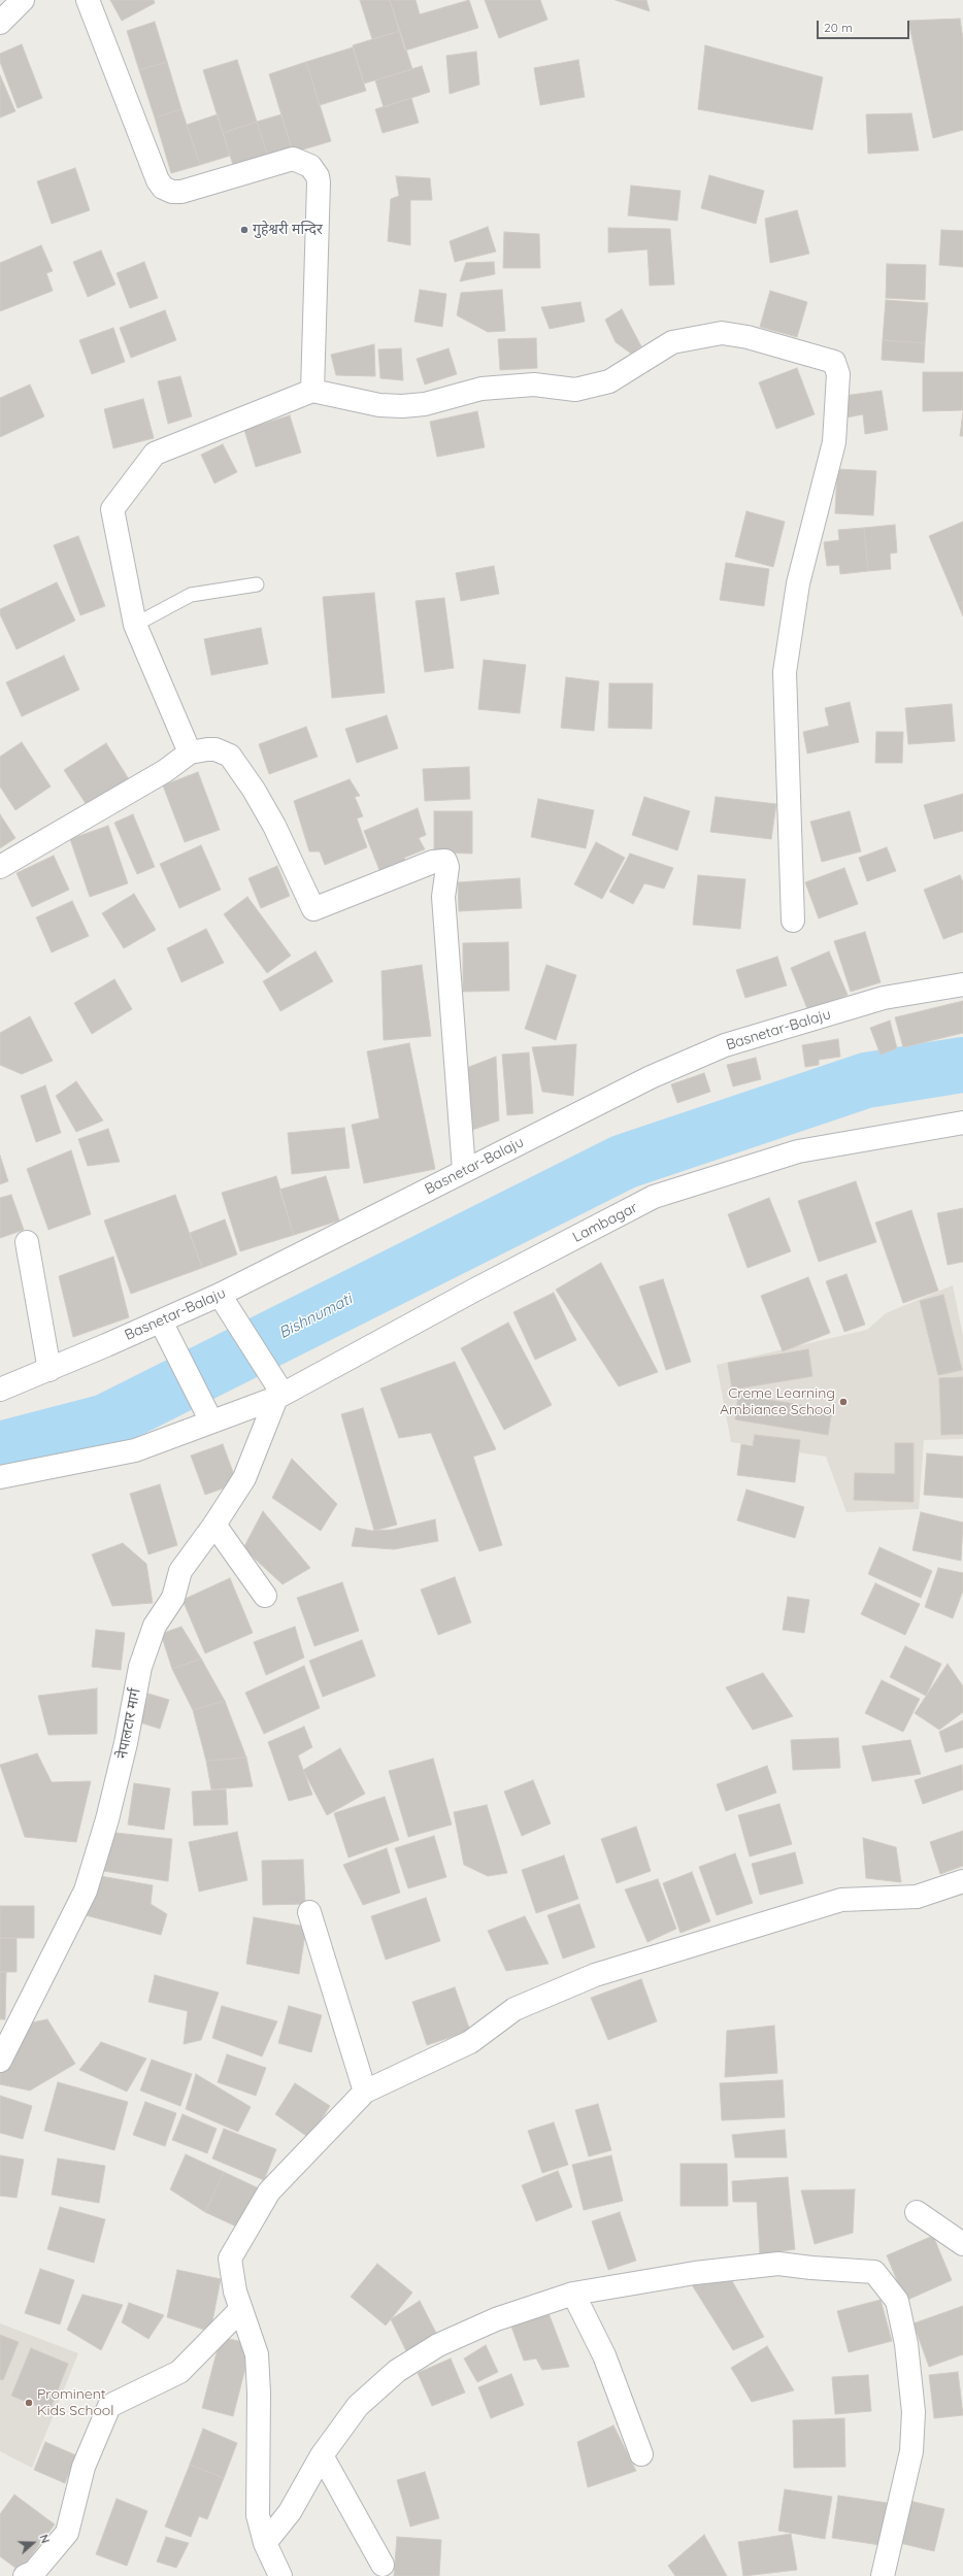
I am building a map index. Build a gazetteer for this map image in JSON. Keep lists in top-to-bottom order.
{
  "streets": {
    "street": ["Basnetar-Balaju", "Lambagar", "नेपालटार मार्ग"]
  },
  "crossings": [
    ["Lambagar", "नेपालटार मार्ग"]
  ],
  "water": ["Bishnumati"],
  "places": ["गुहेश्वरी मन्दिर", "Creme Learning Ambiance School", "Prominent Kids School"],
  "scale_bar": "20 m",
  "north": "right"
}
